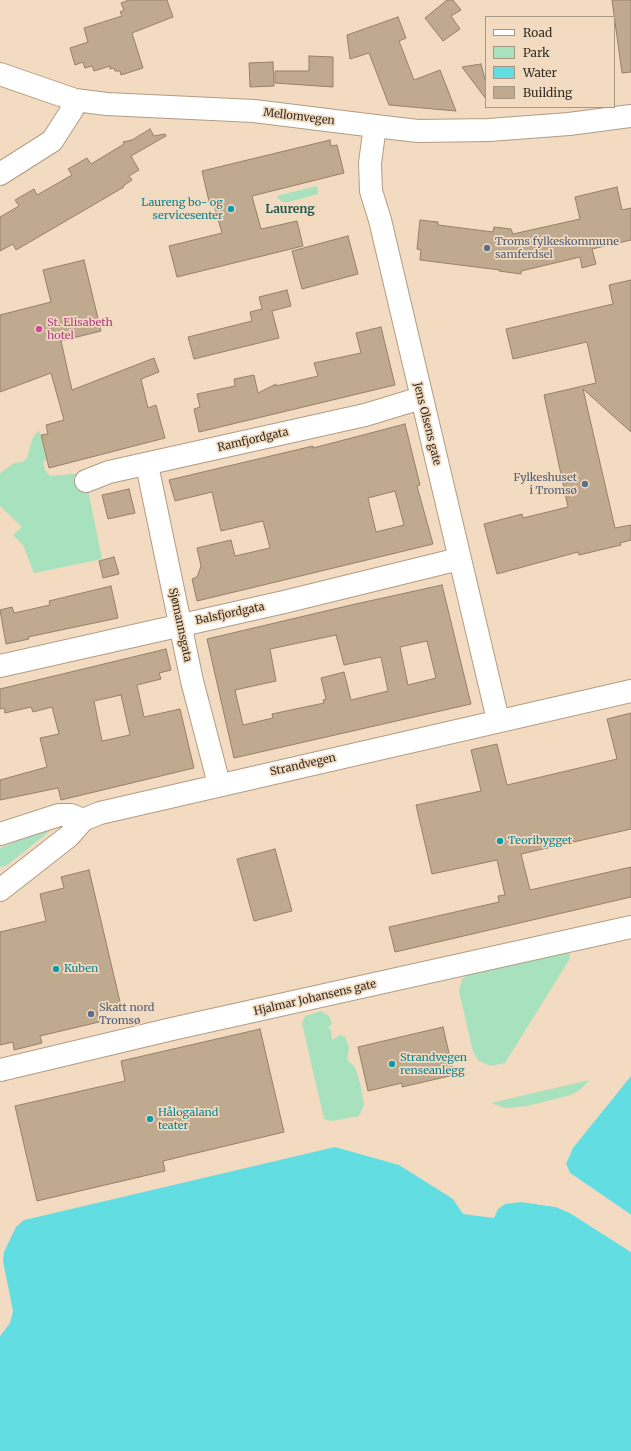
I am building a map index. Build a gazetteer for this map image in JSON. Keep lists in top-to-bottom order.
{
  "streets": {
    "street": [
      "Mellomvegen",
      "Jens Olsens gate",
      "Ramfjordgata",
      "Balsfjordgata",
      "Sjømannsgata",
      "Strandvegen",
      "Hjalmar Johansens gate"
    ]
  },
  "crossings": [
    ["Mellomvegen", "Jens Olsens gate"],
    ["Jens Olsens gate", "Ramfjordgata"],
    ["Jens Olsens gate", "Balsfjordgata"],
    ["Jens Olsens gate", "Strandvegen"],
    ["Ramfjordgata", "Sjømannsgata"],
    ["Balsfjordgata", "Sjømannsgata"],
    ["Sjømannsgata", "Strandvegen"]
  ],
  "districts": ["Laureng"],
  "places": [
    "Laureng bo- og servicesenter",
    "Troms fylkeskommune samferdsel",
    "St. Elisabeth hotel",
    "Fylkeshuset i Tromsø",
    "Teoribygget",
    "Kuben",
    "Skatt nord Tromsø",
    "Strandvegen renseanlegg",
    "Hålogaland teater"
  ],
  "legend": [
    "Road",
    "Park",
    "Water",
    "Building"
  ]
}
